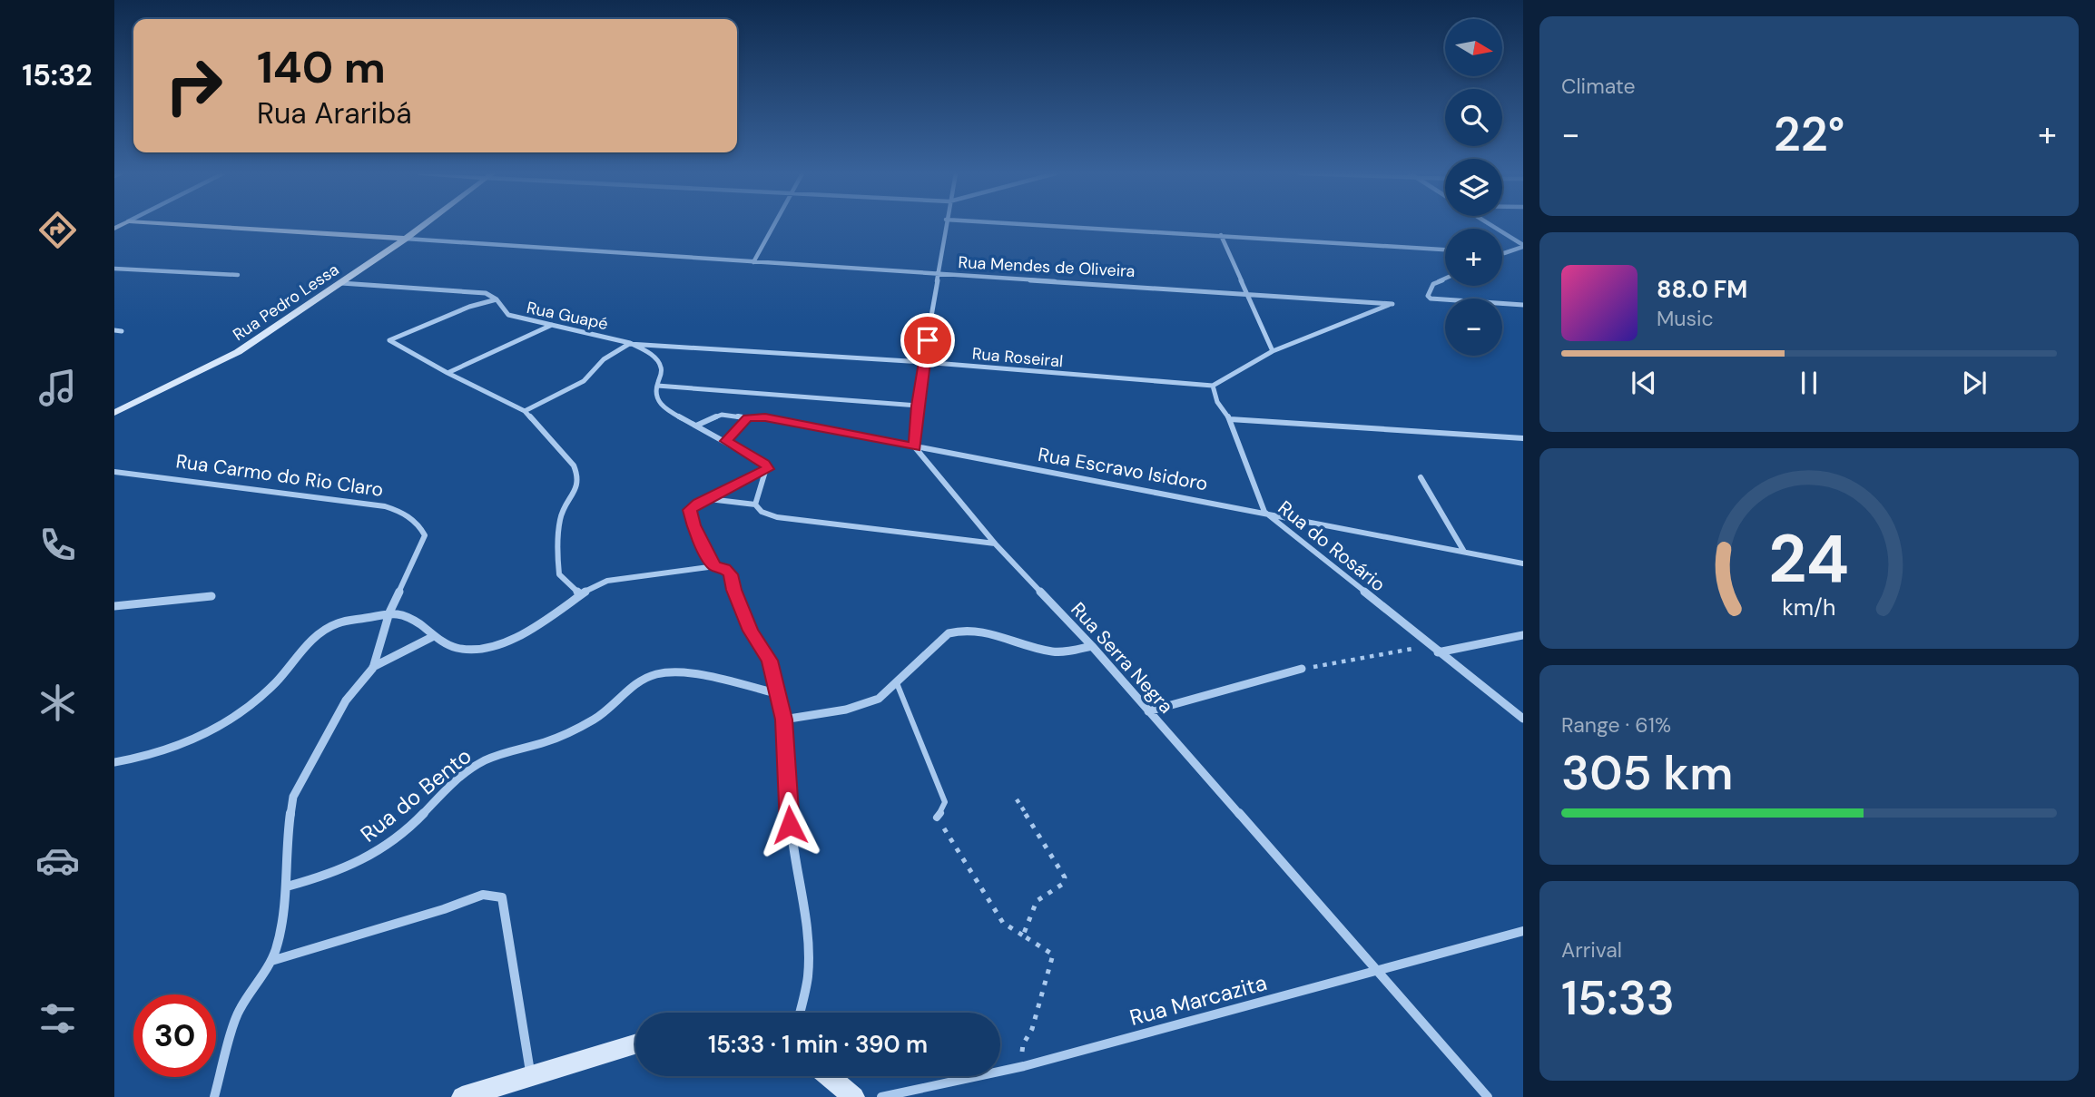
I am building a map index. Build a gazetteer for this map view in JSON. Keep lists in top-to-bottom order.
{
  "streets": {
    "street": [
      "Rua Mendes de Oliveira",
      "Rua Pedro Lessa",
      "Rua Guapé",
      "Rua Roseiral",
      "Rua Escravo Isidoro",
      "Rua Carmo do Rio Claro",
      "Rua do Rosário",
      "Rua Serra Negra",
      "Rua do Bento",
      "Rua Marcazita"
    ]
  },
  "crossings": [
    ["Rua Mendes de Oliveira", "Rua Pedro Lessa"],
    ["Rua Pedro Lessa", "Rua Guapé"],
    ["Rua Guapé", "Rua Roseiral"],
    ["Rua Guapé", "Rua Escravo Isidoro"],
    ["Rua Roseiral", "Rua do Rosário"],
    ["Rua Escravo Isidoro", "Rua do Rosário"],
    ["Rua Escravo Isidoro", "Rua Serra Negra"],
    ["Rua Carmo do Rio Claro", "Rua do Bento"],
    ["Rua Serra Negra", "Rua Marcazita"]
  ],
  "north": "right",
  "page": {
    "tabs": "15:32",
    "tile": [
      "Climate",
      ["Range · 61%", "305 km"],
      ["Arrival", "15:33"]
    ],
    "map_buttons": ["+", "−"],
    "turn": ["140 m", "Rua Araribá"],
    "heat": ["−", "22°", "+"],
    "song": ["88.0 FM", "Music"],
    "limit": "30",
    "trip": "15:33 · 1 min · 390 m",
    "gauge": ["24", "km/h"]
  }
}
